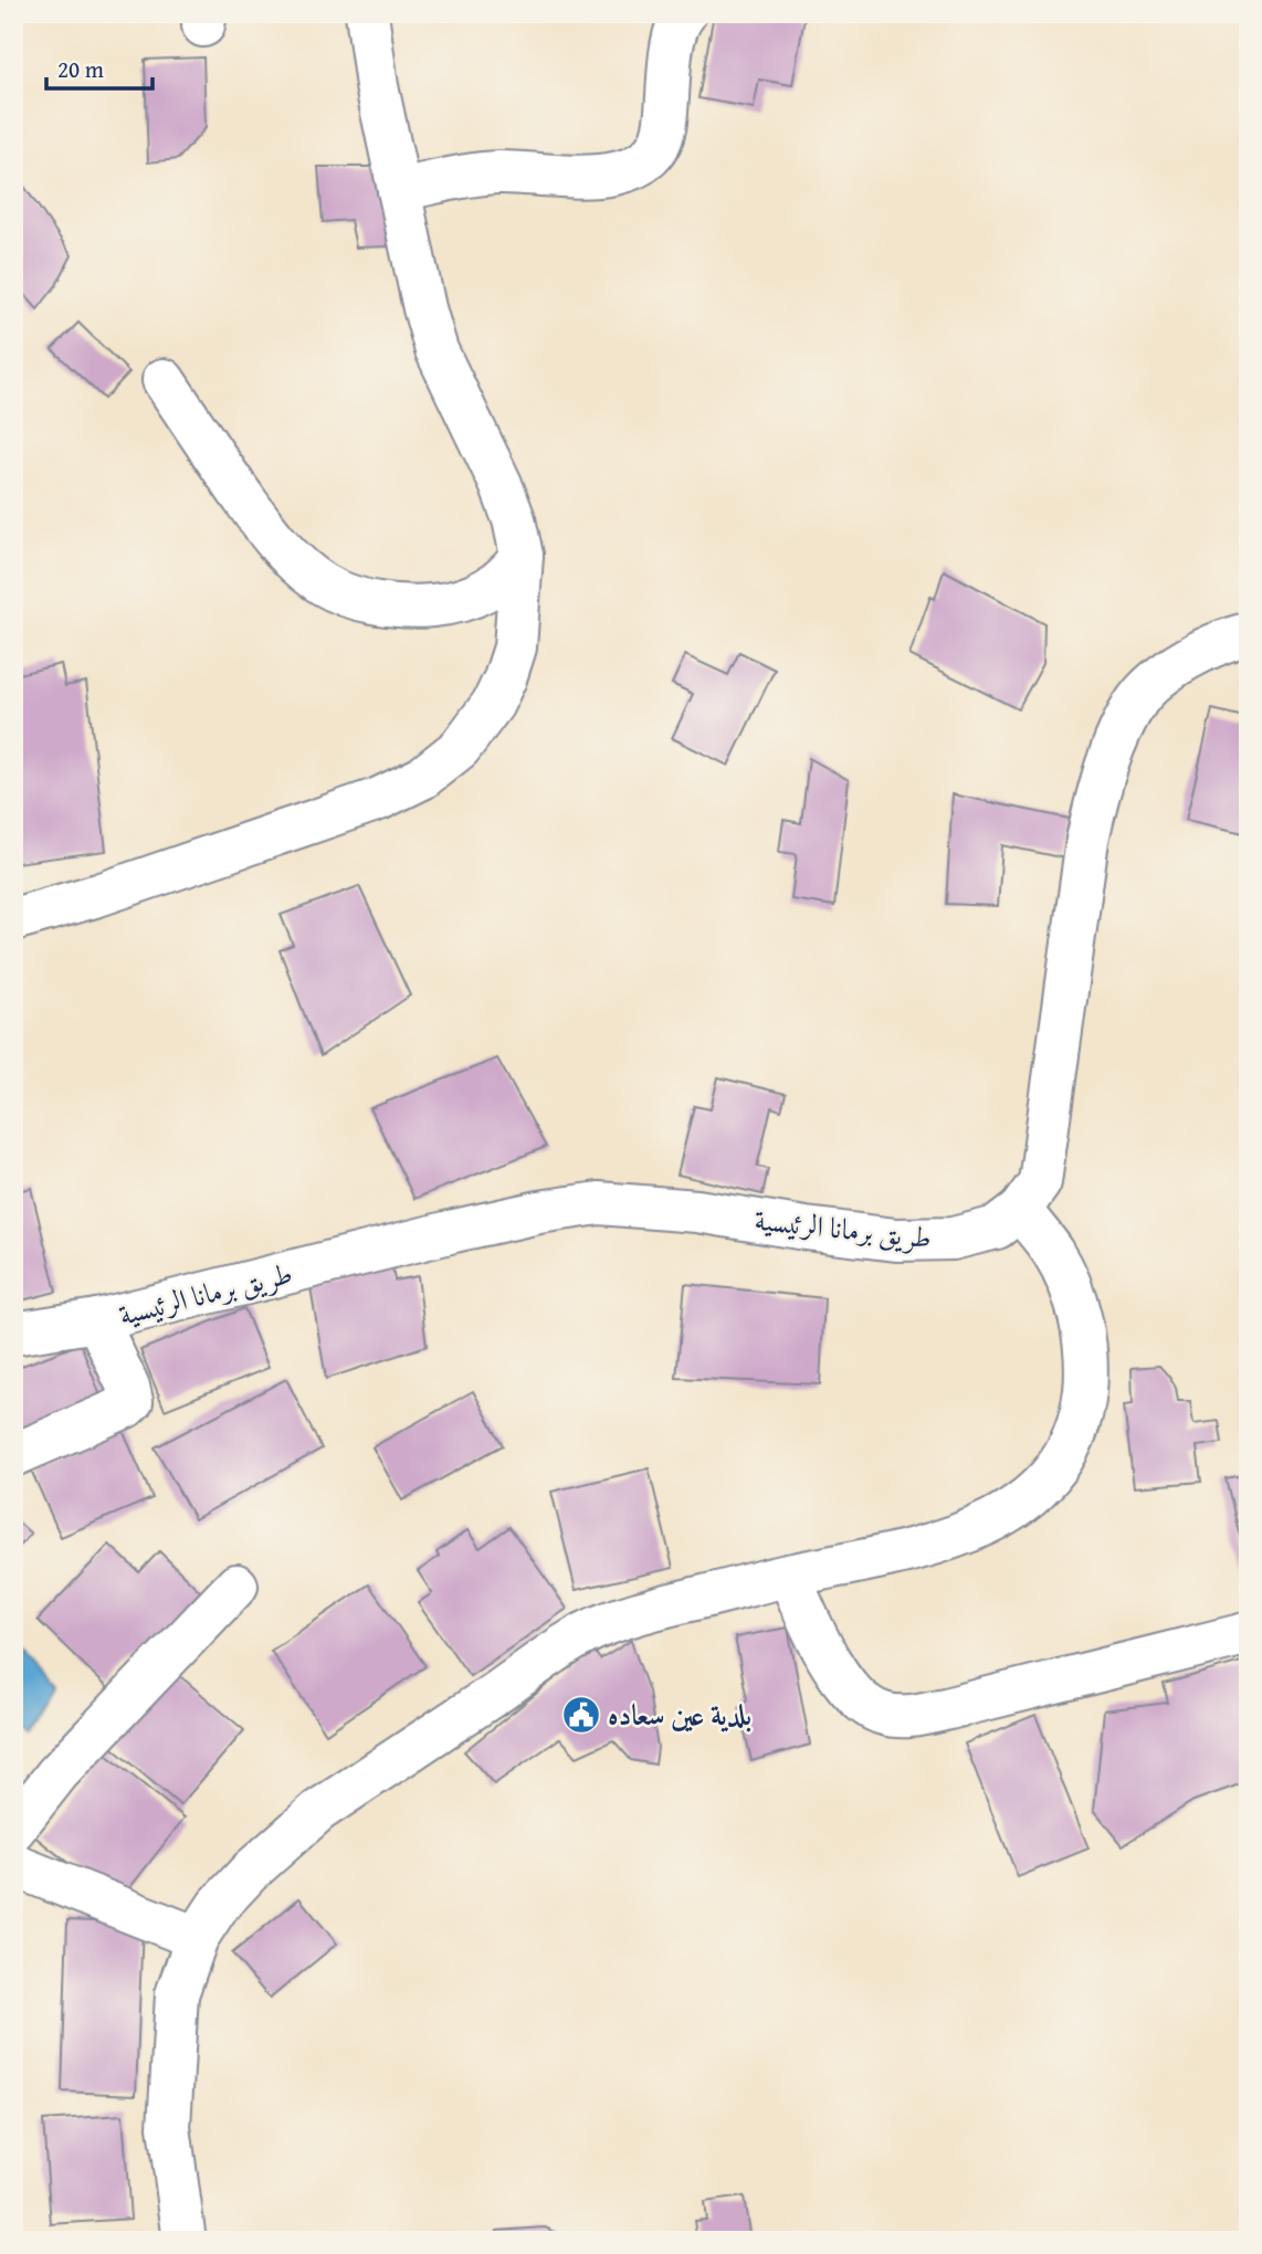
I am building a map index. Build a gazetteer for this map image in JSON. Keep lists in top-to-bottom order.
{
  "streets": {
    "street": ["طريق برمانا الرئيسية"]
  },
  "places": {
    "public building": ["بلدية عين سعاده"]
  },
  "scale_bar": "20 m"
}
